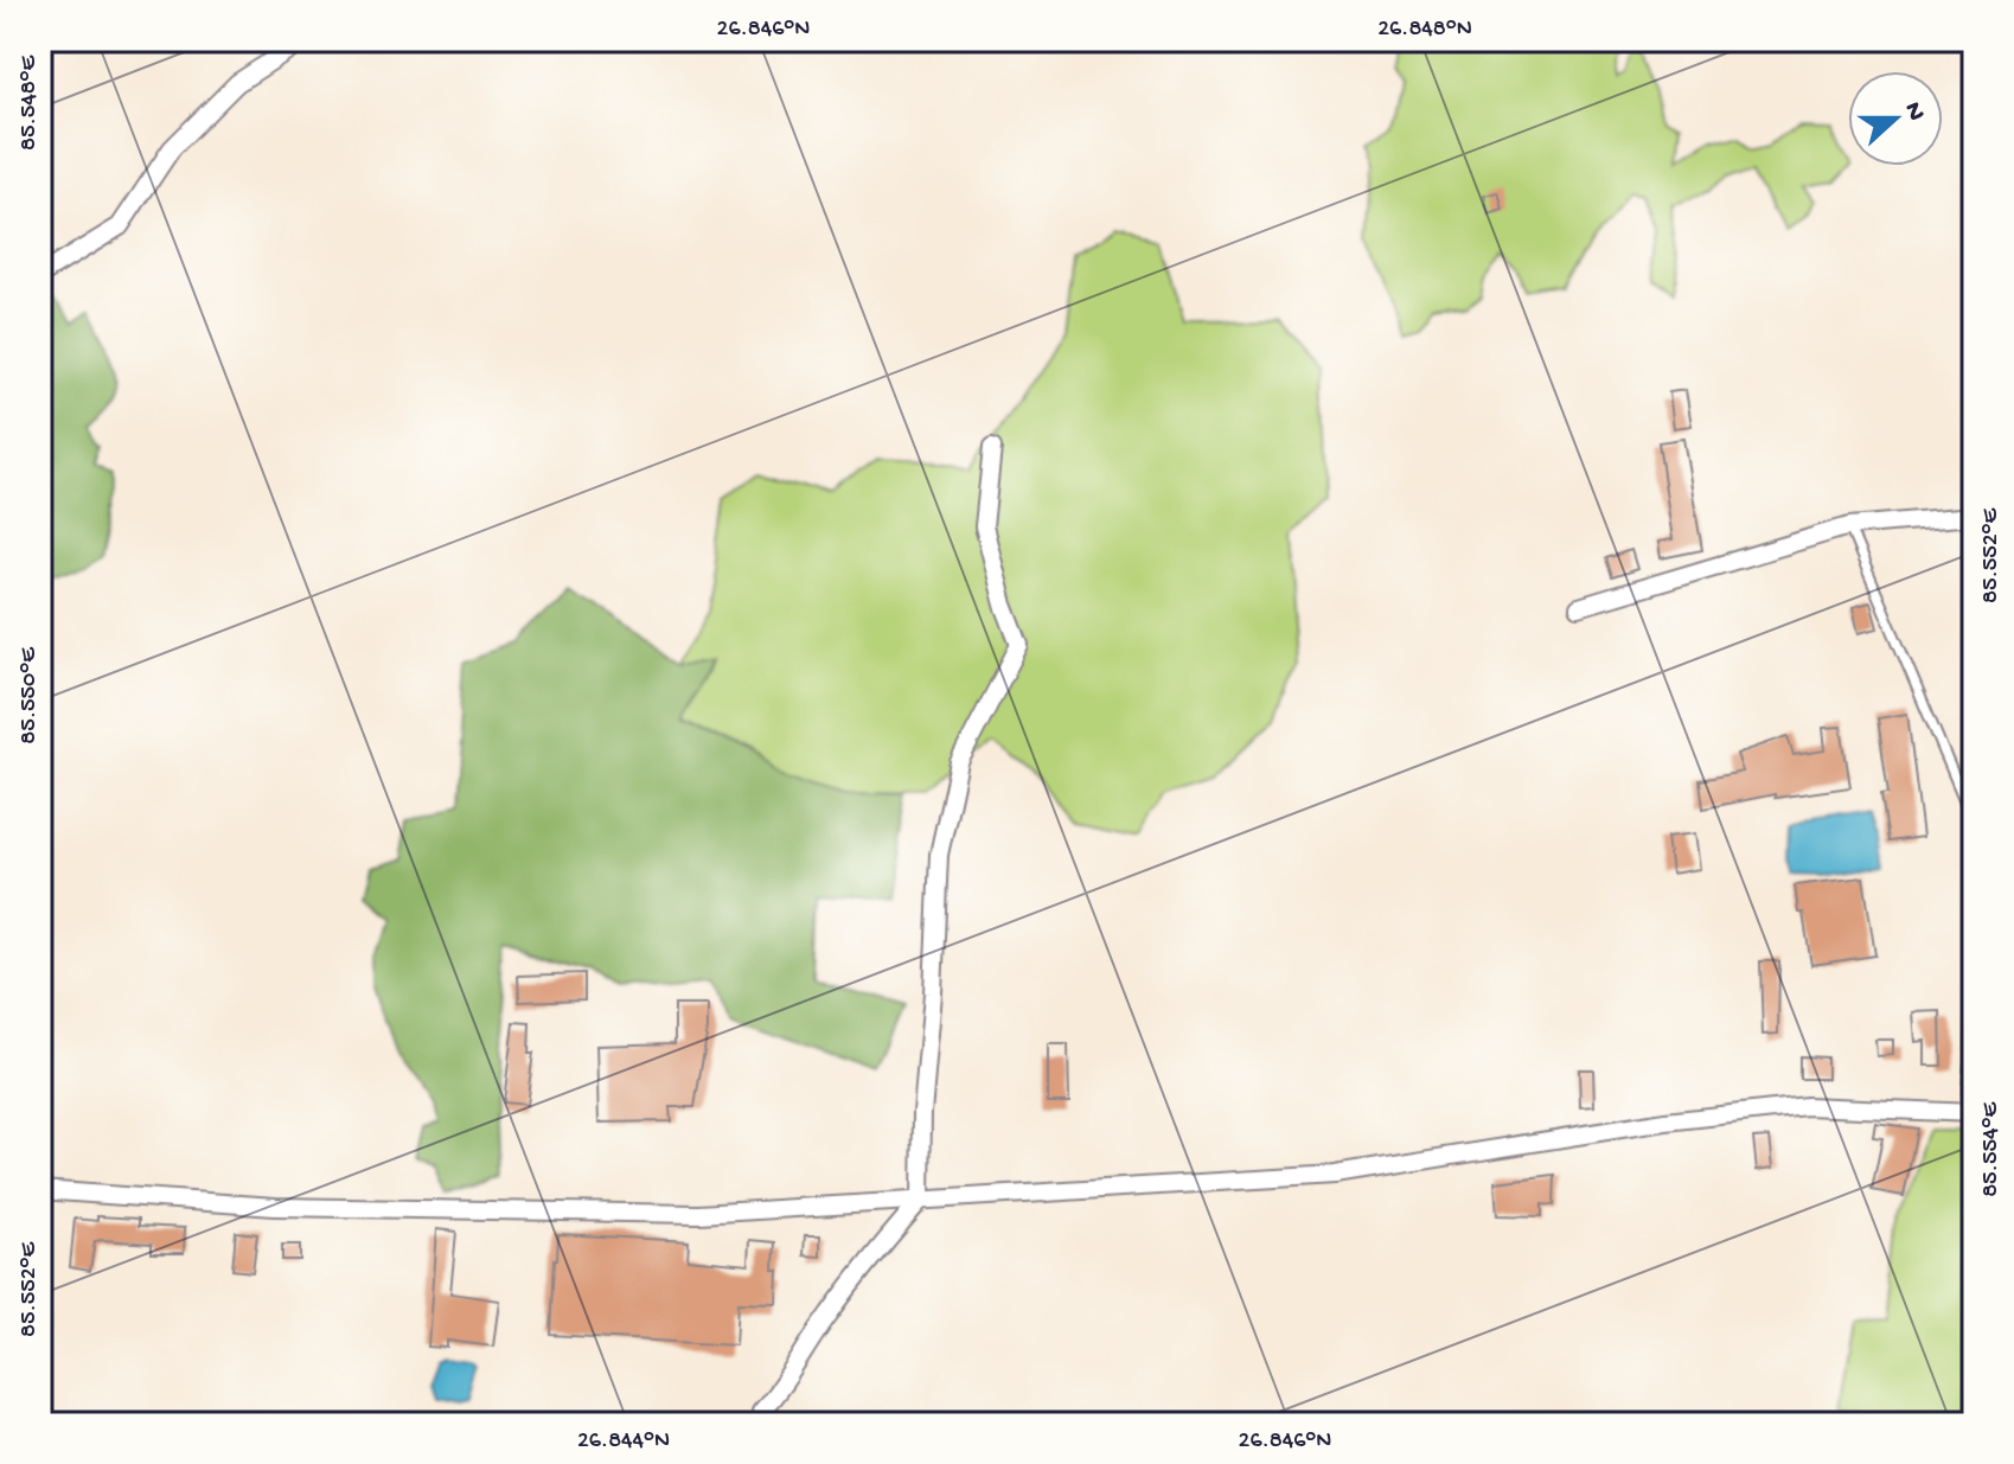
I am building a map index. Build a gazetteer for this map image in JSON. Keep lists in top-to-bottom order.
{
  "north": "right",
  "coordinates": [
    "26.846°N",
    "26.848°N",
    "85.548°E",
    "85.552°E",
    "85.550°E",
    "85.554°E",
    "26.844°N"
  ]
}
